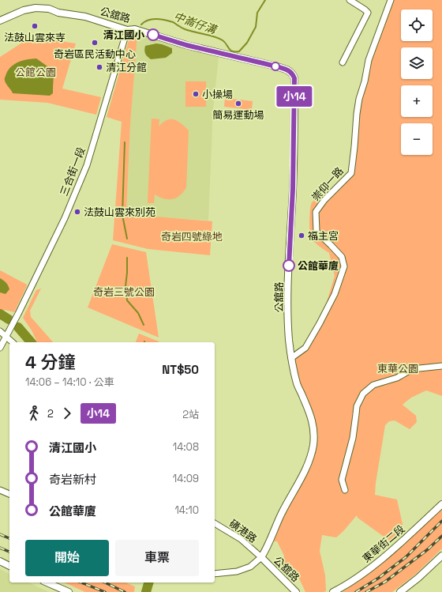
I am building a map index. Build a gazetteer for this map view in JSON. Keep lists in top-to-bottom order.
{
  "streets": {
    "street": [
      "公舘路",
      "三合街一段",
      "崇仰一路",
      "磺港路",
      "東華街二段"
    ]
  },
  "crossings": [
    ["公舘路", "三合街一段"],
    ["公舘路", "崇仰一路"],
    ["公舘路", "磺港路"]
  ],
  "water": ["中崙仔溝"],
  "parks": [
    "公館公園",
    "奇岩四號綠地",
    "奇岩三號公園",
    "東華公園"
  ],
  "places": [
    "法鼓山雲來寺",
    "清江國小",
    "奇岩區民活動中心",
    "清江分館",
    "小操場",
    "簡易運動場",
    "法鼓山雲來別苑",
    "福主宮",
    "公館華廈"
  ],
  "lines": ["bus line 小14"],
  "page": {
    "on_map": "小14",
    "map_buttons": ["+", "−"],
    "heading": ["4 分鐘", "14:06 – 14:10 · 公車", "NT$50"],
    "legs": ["2", "小14", "2站"],
    "list": [
      {
        "name": "清江國小",
        "value": "14:08"
      },
      {
        "name": "奇岩新村",
        "value": "14:09"
      },
      {
        "name": "公館華廈",
        "value": "14:10"
      }
    ],
    "buttons": ["開始", "車票"]
  }
}
